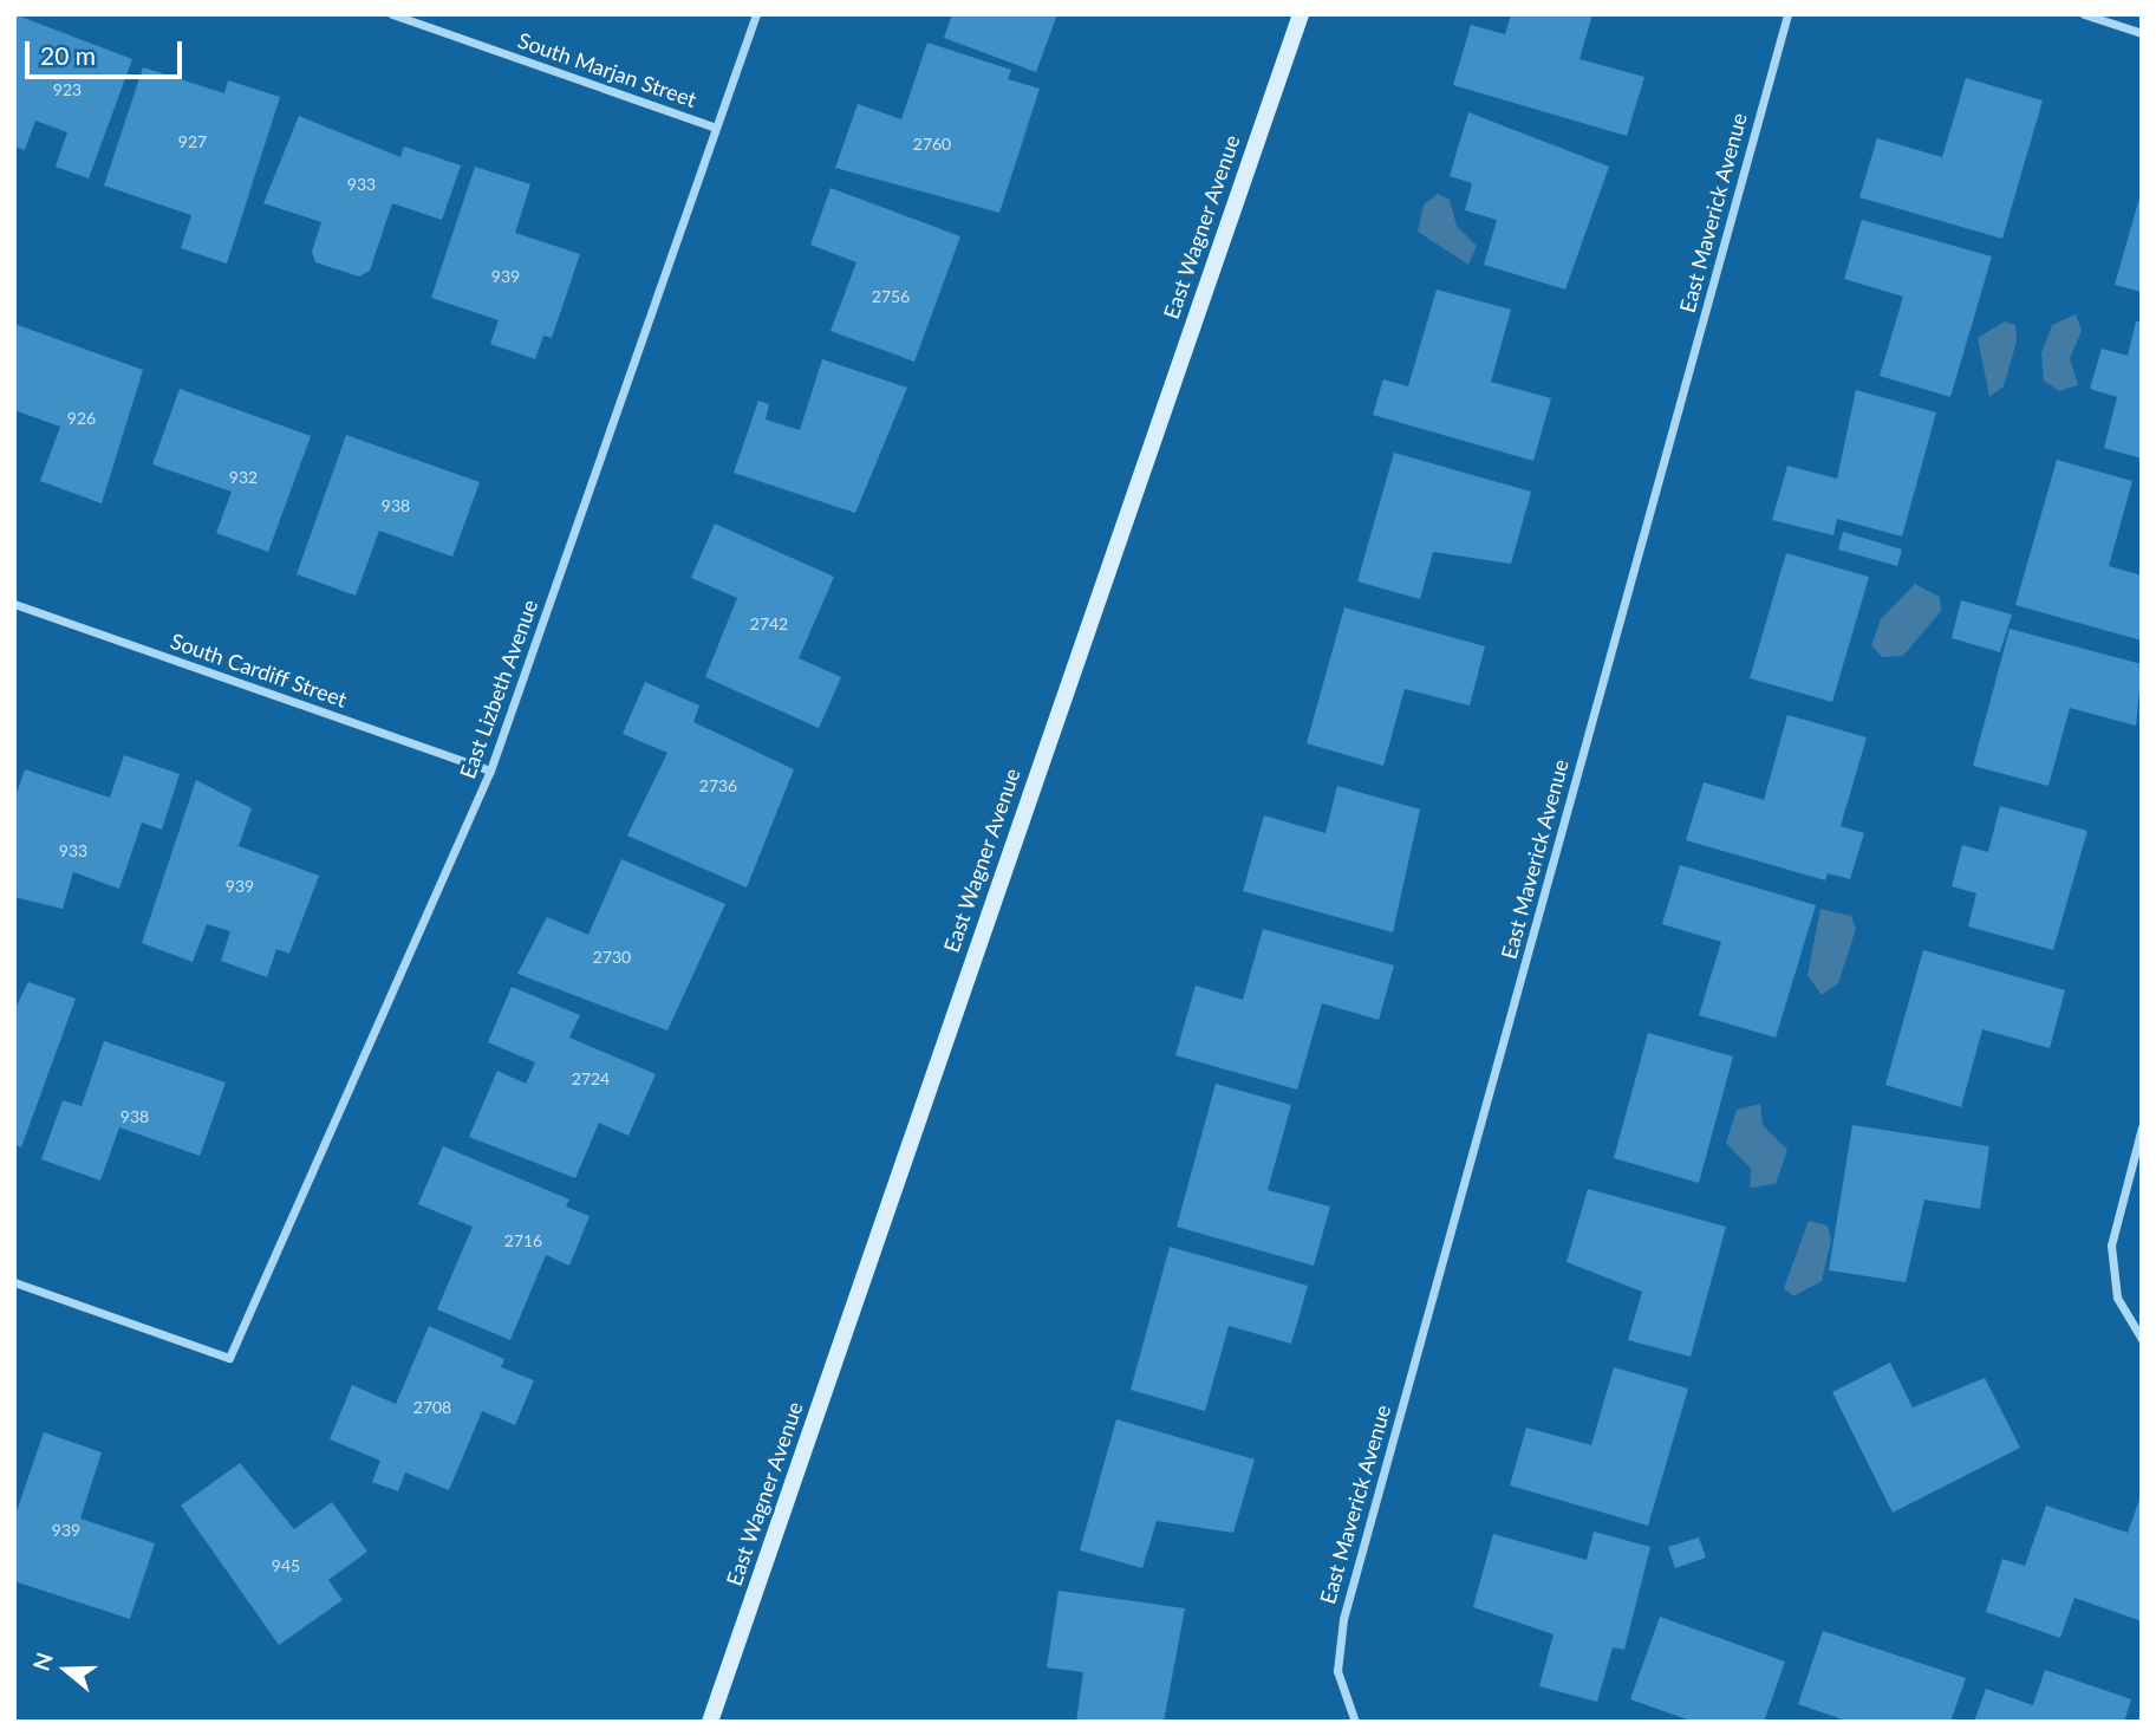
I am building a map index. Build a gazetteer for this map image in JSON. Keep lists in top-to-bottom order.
{
  "streets": {
    "street": [
      "South Marjan Street",
      "East Maverick Avenue",
      "East Wagner Avenue",
      "South Cardiff Street",
      "East Lizbeth Avenue"
    ]
  },
  "crossings": [
    ["South Marjan Street", "East Lizbeth Avenue"],
    ["South Cardiff Street", "East Lizbeth Avenue"]
  ],
  "house_numbers": [
    "923",
    "927",
    "2760",
    "933",
    "939",
    "2756",
    "926",
    "932",
    "938",
    "2742",
    "2736",
    "933",
    "939",
    "2730",
    "2724",
    "938",
    "2716",
    "2708",
    "939",
    "945"
  ],
  "scale_bar": "20 m",
  "north": "left"
}
